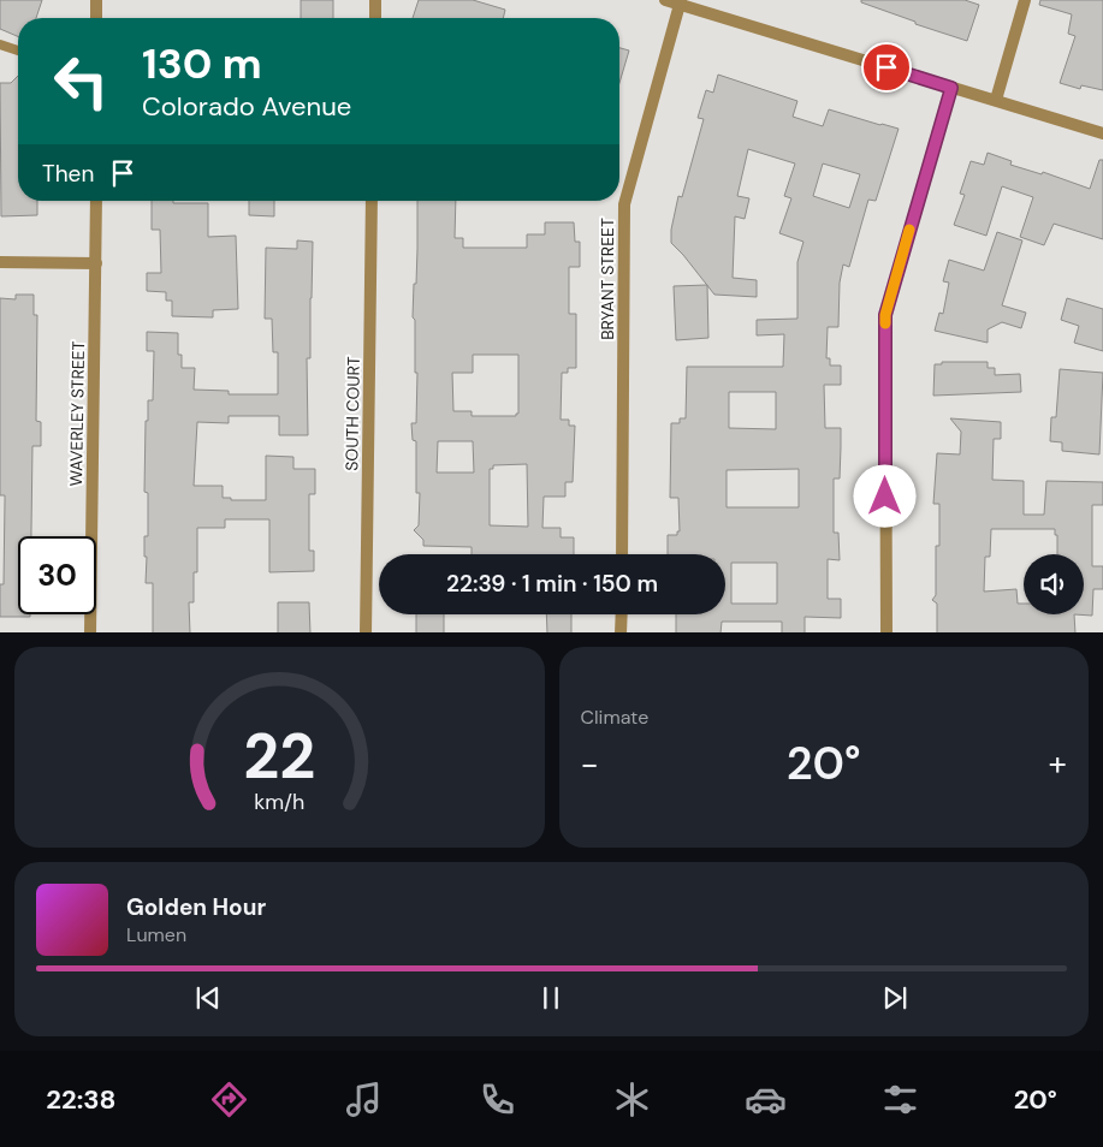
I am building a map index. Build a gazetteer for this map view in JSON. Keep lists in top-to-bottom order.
{
  "streets": {
    "street": ["BRYANT STREET", "WAVERLEY STREET", "SOUTH COURT"]
  },
  "page": {
    "turn": ["130 m", "Colorado Avenue"],
    "then": "Then",
    "limit": "30",
    "trip": "22:39 · 1 min · 150 m",
    "tile": "Climate",
    "heat": ["−", "20°", "+"],
    "song": ["Golden Hour", "Lumen"],
    "tabs": ["22:38", "20°"],
    "gauge": ["22", "km/h"]
  }
}
